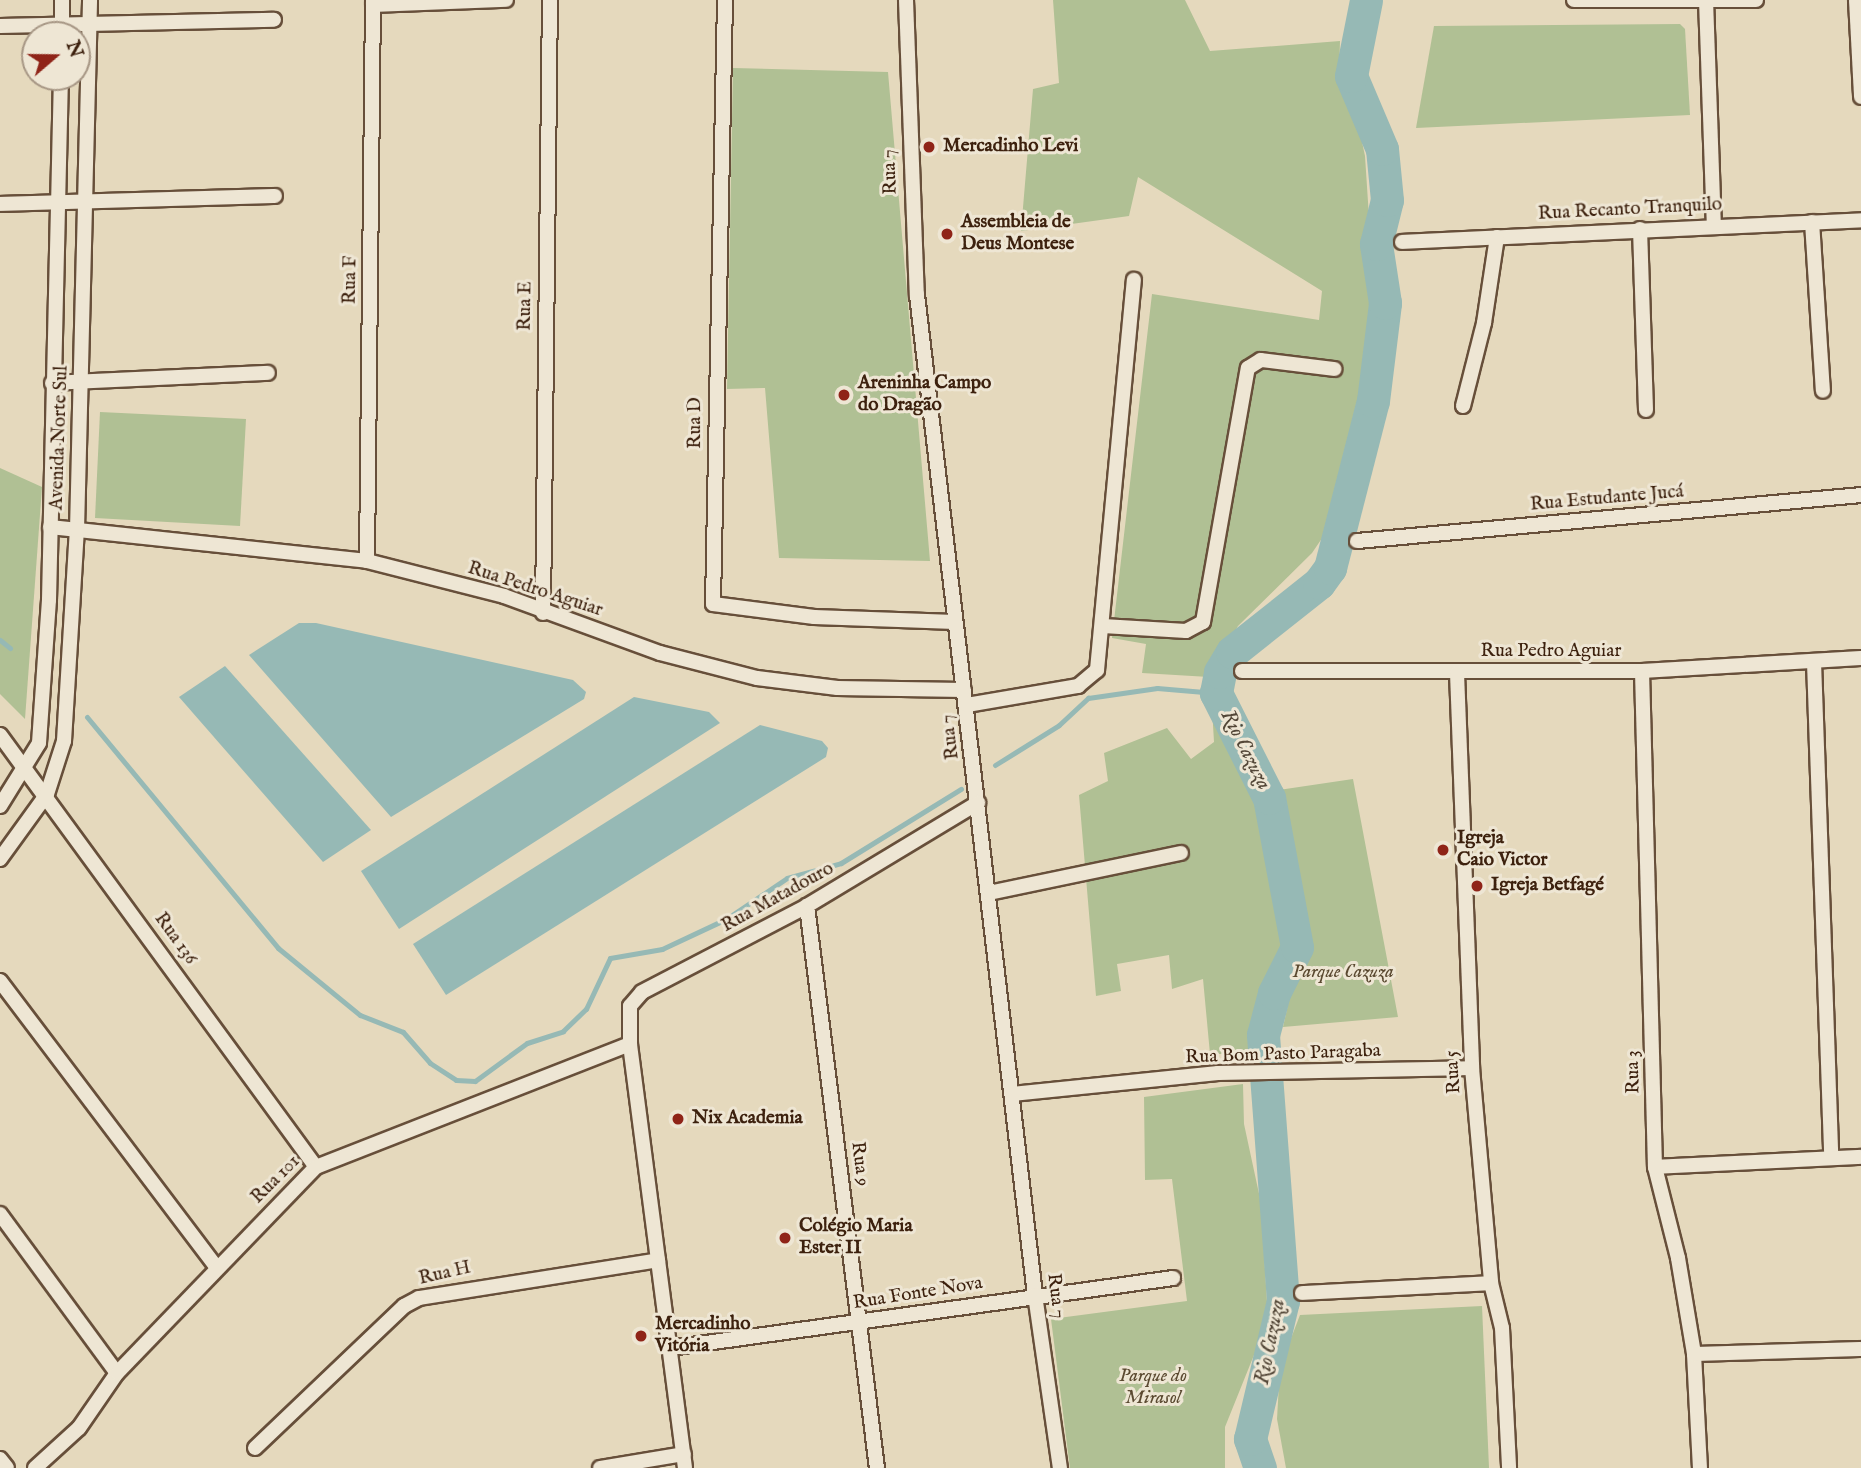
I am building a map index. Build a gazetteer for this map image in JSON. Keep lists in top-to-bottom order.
{
  "streets": {
    "street": [
      "Rua 7",
      "Rua Recanto Tranquilo",
      "Rua F",
      "Rua E",
      "Rua D",
      "Avenida Norte Sul",
      "Rua Estudante Jucá",
      "Rua Pedro Aguiar",
      "Rua Matadouro",
      "Rua 136",
      "Rua Bom Pasto Paragaba",
      "Rua 5",
      "Rua 3",
      "Rua 9",
      "Rua 101",
      "Rua H",
      "Rua Fonte Nova"
    ]
  },
  "crossings": [
    ["Rua 7", "Rua D"],
    ["Rua 7", "Rua Pedro Aguiar"],
    ["Rua 7", "Rua Matadouro"],
    ["Rua 7", "Rua Bom Pasto Paragaba"],
    ["Rua 7", "Rua Fonte Nova"],
    ["Rua F", "Rua Pedro Aguiar"],
    ["Rua E", "Rua Pedro Aguiar"],
    ["Avenida Norte Sul", "Rua Pedro Aguiar"],
    ["Avenida Norte Sul", "Rua 136"],
    ["Rua Pedro Aguiar", "Rua 5"],
    ["Rua Pedro Aguiar", "Rua 3"],
    ["Rua Matadouro", "Rua 9"],
    ["Rua Matadouro", "Rua 101"],
    ["Rua Matadouro", "Rua H"],
    ["Rua Matadouro", "Rua Fonte Nova"],
    ["Rua 136", "Rua 101"],
    ["Rua Bom Pasto Paragaba", "Rua 5"],
    ["Rua 9", "Rua Fonte Nova"]
  ],
  "water": ["Rio Cazuza"],
  "parks": ["Parque Cazuza", "Parque do Mirasol"],
  "places": [
    "Mercadinho Levi",
    "Assembleia de Deus Montese",
    "Areninha Campo do Dragão",
    "Igreja Caio Victor",
    "Igreja Betfagé",
    "Nix Academia",
    "Colégio Maria Ester II",
    "Mercadinho Vitória"
  ],
  "north": "right"
}
